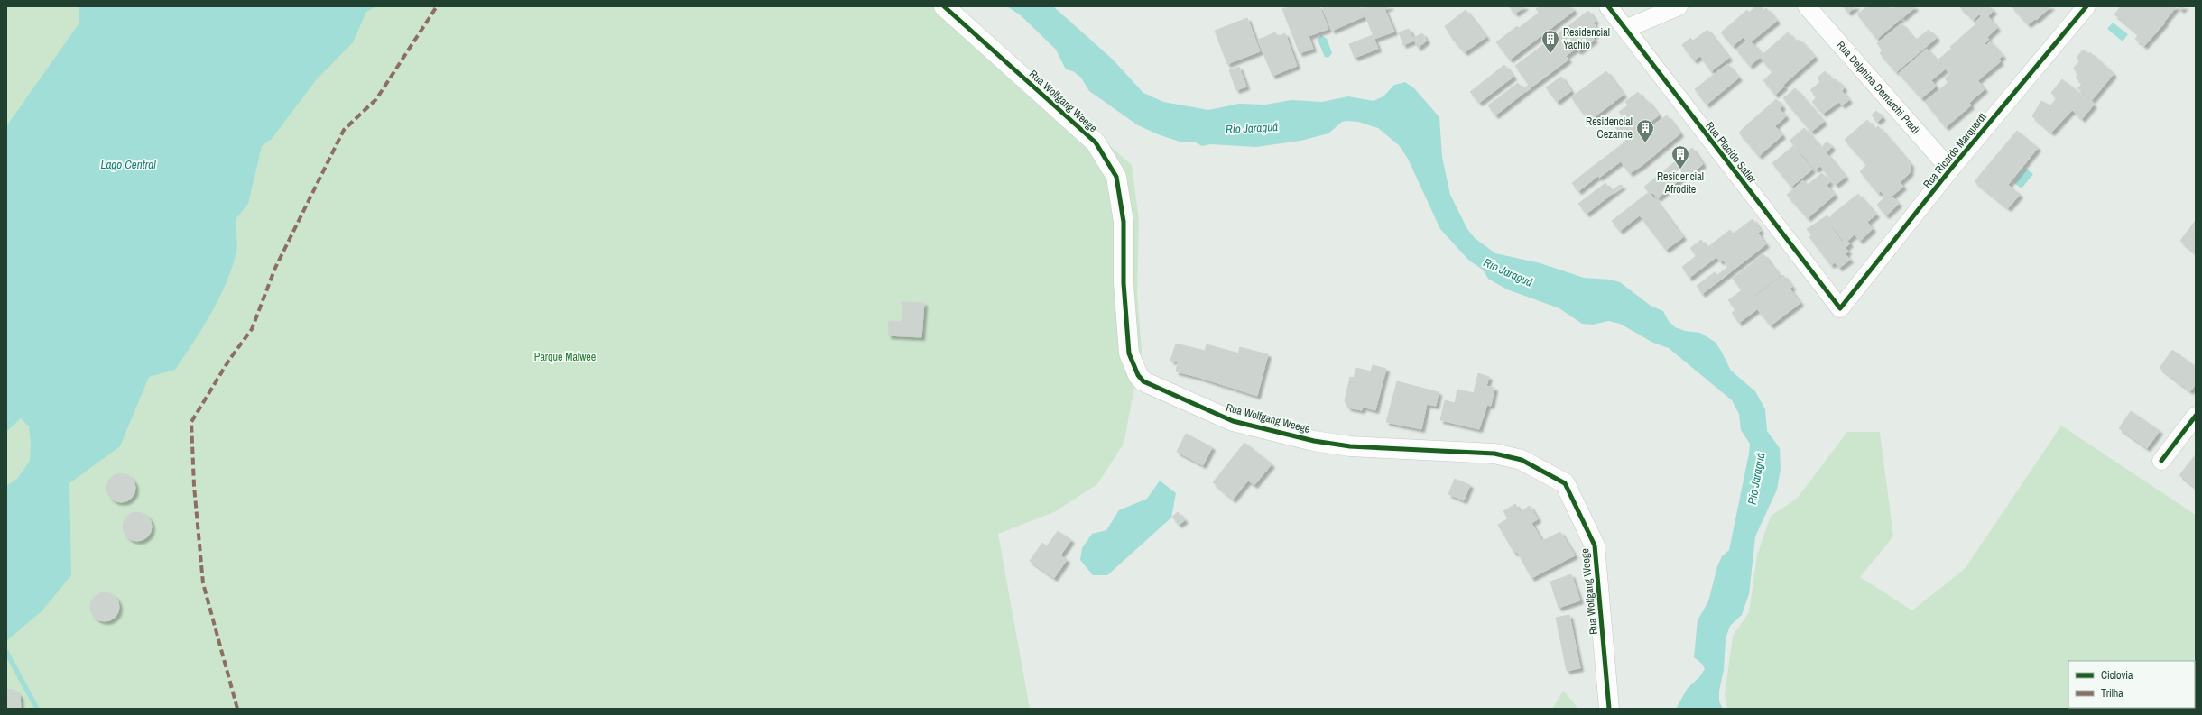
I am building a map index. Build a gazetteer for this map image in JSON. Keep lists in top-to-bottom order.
{
  "streets": {
    "street": [
      "Rua Delphina Demarchi Pradi",
      "Rua Wolfgang Weege",
      "Rua Ricardo Marquardt",
      "Rua Placido Satler"
    ]
  },
  "crossings": [
    ["Rua Delphina Demarchi Pradi", "Rua Ricardo Marquardt"],
    ["Rua Ricardo Marquardt", "Rua Placido Satler"]
  ],
  "water": ["Rio Jaraguá", "Lago Central"],
  "parks": ["Parque Malwee"],
  "places": {
    "building": ["Residencial Yachio", "Residencial Cezanne", "Residencial Afrodite"]
  },
  "legend": ["Ciclovia", "Trilha"]
}
